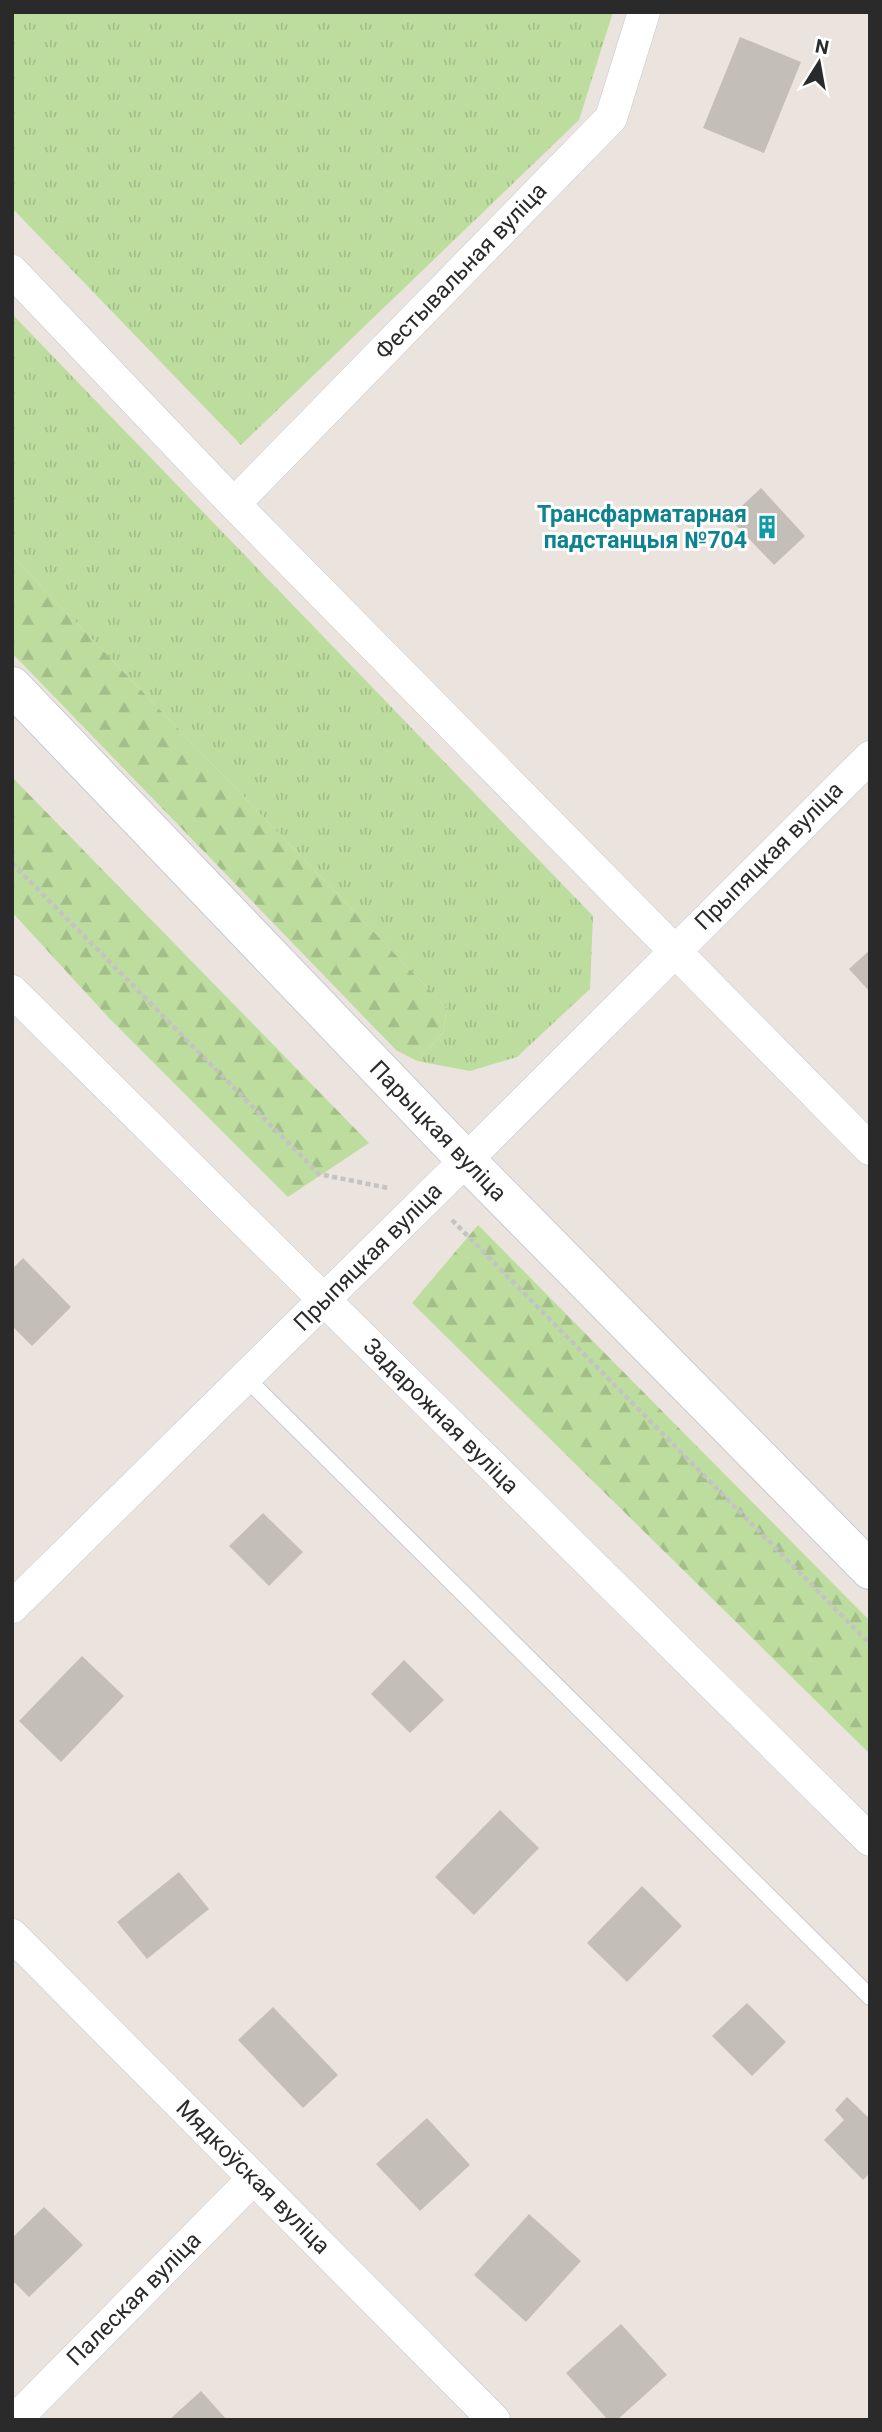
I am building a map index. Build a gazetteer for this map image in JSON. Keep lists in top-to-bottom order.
{
  "streets": {
    "main road": ["Парыцкая вуліца"],
    "street": [
      "Фестывальная вуліца",
      "Прыпяцкая вуліца",
      "Задарожная вуліца",
      "Мядкоўская вуліца",
      "Палеская вуліца"
    ]
  },
  "crossings": [
    ["Прыпяцкая вуліца", "Парыцкая вуліца"],
    ["Прыпяцкая вуліца", "Задарожная вуліца"],
    ["Мядкоўская вуліца", "Палеская вуліца"]
  ],
  "places": {
    "building": ["Трансфарматарная падстанцыя №704"]
  },
  "north": "top"
}
